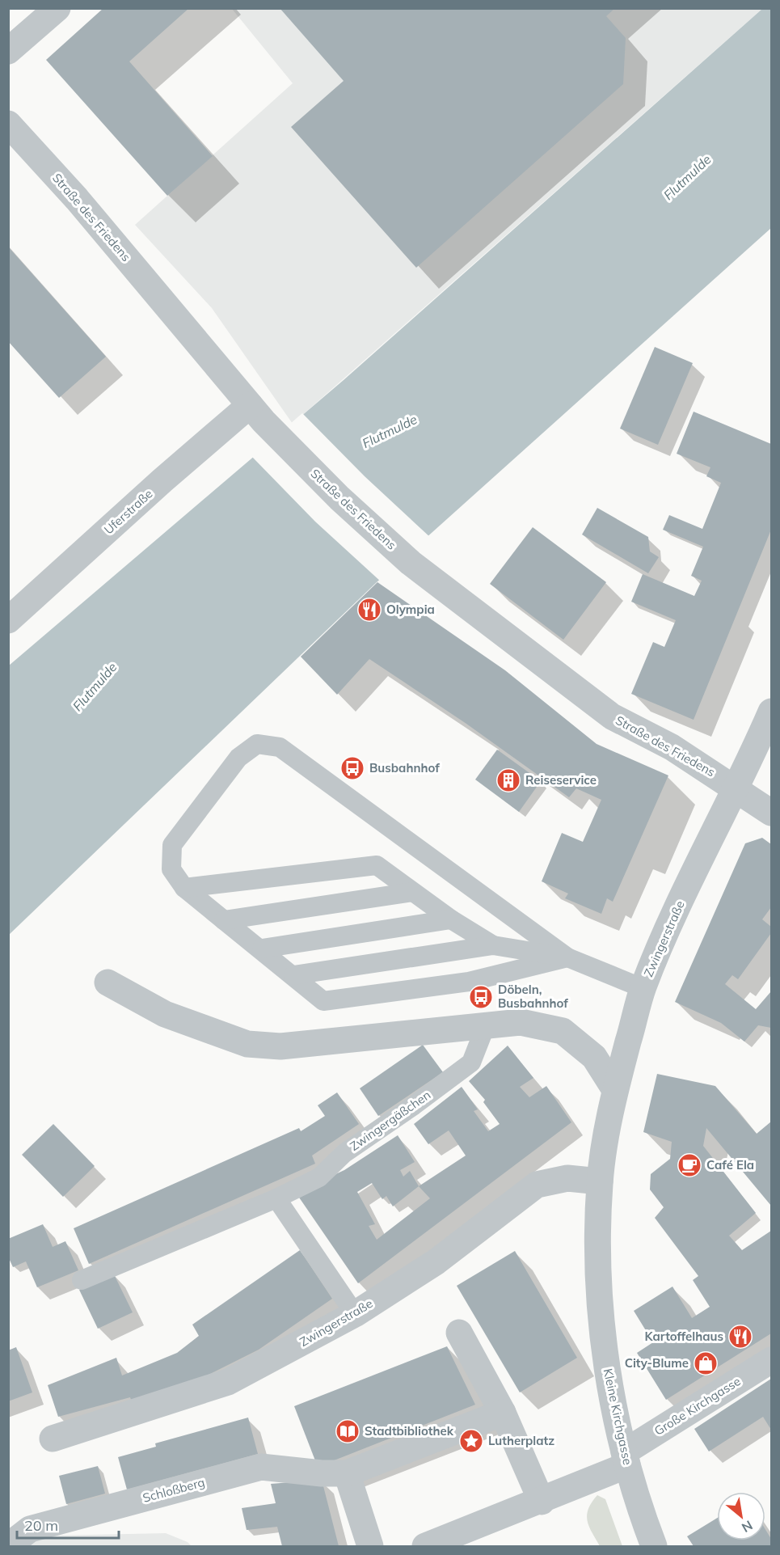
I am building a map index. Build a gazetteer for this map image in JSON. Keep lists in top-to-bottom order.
{
  "streets": {
    "street": [
      "Straße des Friedens",
      "Uferstraße",
      "Zwingerstraße",
      "Große Kirchgasse",
      "Kleine Kirchgasse",
      "Schloßberg"
    ],
    "lane": ["Zwingergäßchen"]
  },
  "crossings": [
    ["Straße des Friedens", "Uferstraße"],
    ["Straße des Friedens", "Zwingerstraße"],
    ["Zwingerstraße", "Kleine Kirchgasse"],
    ["Große Kirchgasse", "Kleine Kirchgasse"]
  ],
  "water": ["Flutmulde"],
  "places": {
    "restaurant": ["Olympia", "Kartoffelhaus"],
    "bus stop": ["Busbahnhof", "Döbeln, Busbahnhof"],
    "building": ["Reiseservice"],
    "cafe": ["Café Ela"],
    "shop": ["City-Blume"],
    "library": ["Stadtbibliothek"],
    "place": ["Lutherplatz"]
  },
  "scale_bar": "20 m",
  "north": "bottom right"
}
